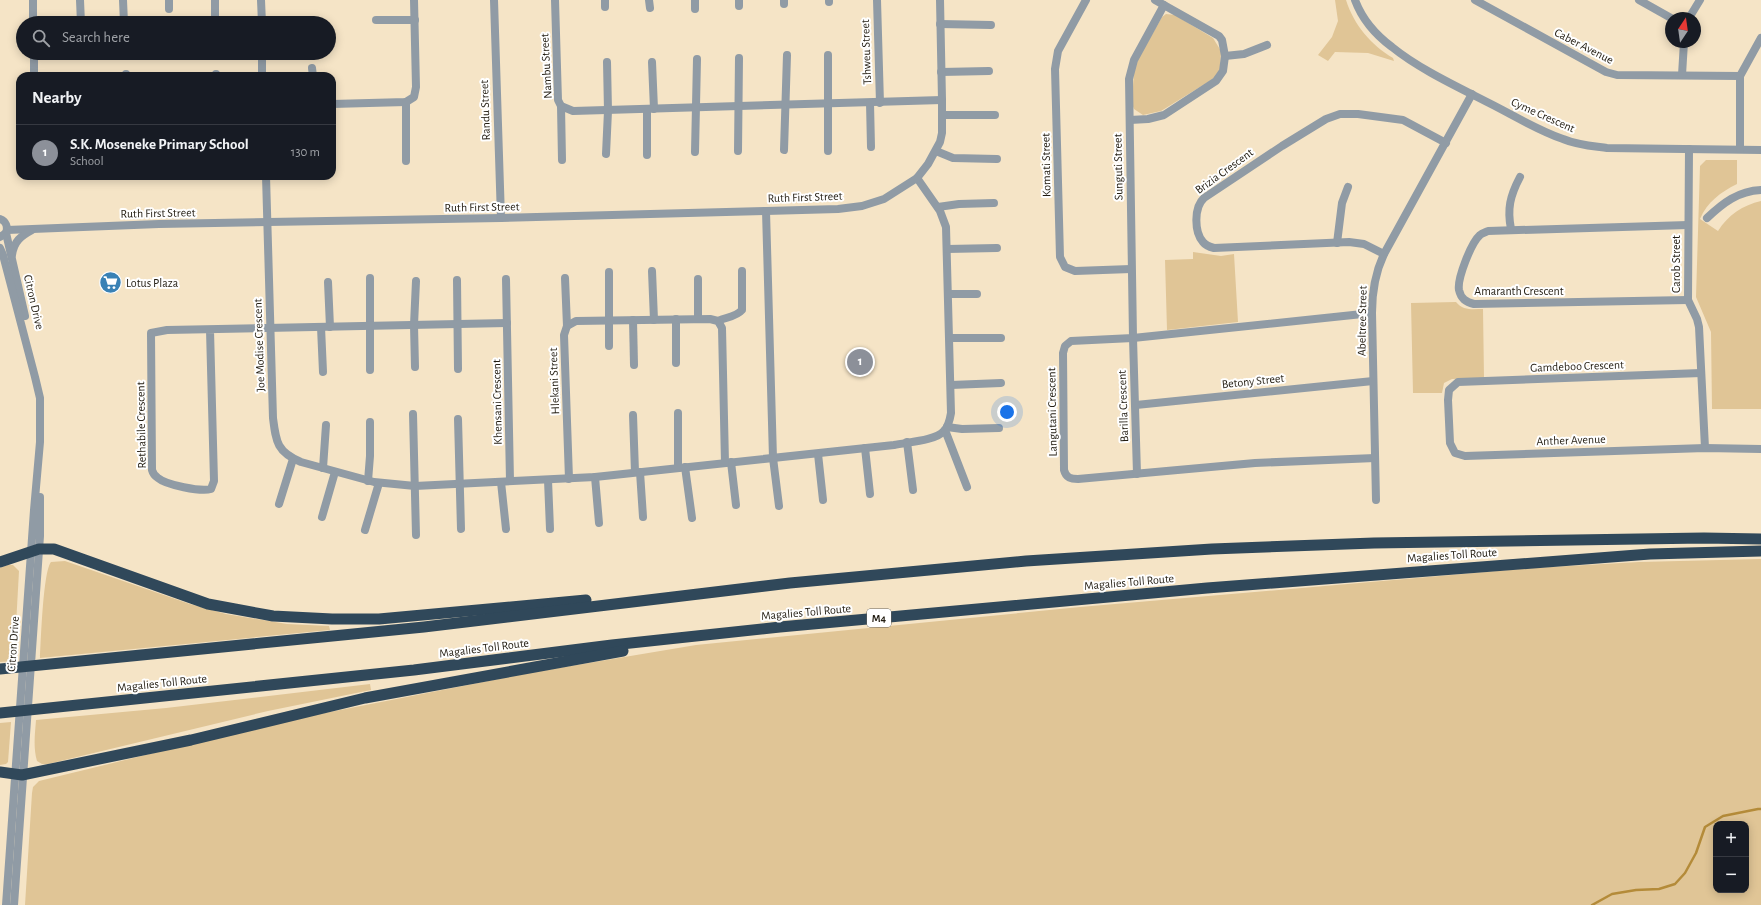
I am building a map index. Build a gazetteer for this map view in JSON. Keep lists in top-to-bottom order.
{
  "streets": {
    "highway": ["Magalies Toll Route", "M4"],
    "street": [
      "Caber Avenue",
      "Tshweu Street",
      "Nambu Street",
      "Randu Street",
      "Cyme Crescent",
      "Komati Street",
      "Sunguti Street",
      "Brizia Crescent",
      "Ruth First Street",
      "Carob Street",
      "Amaranth Crescent",
      "Citron Drive",
      "Abeltree Street",
      "Joe Modise Crescent",
      "Gamdeboo Crescent",
      "Hlekani Street",
      "Betony Street",
      "Khensani Crescent",
      "Barilla Crescent",
      "Langutani Crescent",
      "Rethabile Crescent",
      "Anther Avenue"
    ]
  },
  "crossings": [
    ["Tshweu Street", "Nambu Street"],
    ["Nambu Street", "Ruth First Street"],
    ["Randu Street", "Ruth First Street"],
    ["Cyme Crescent", "Carob Street"],
    ["Cyme Crescent", "Abeltree Street"],
    ["Komati Street", "Sunguti Street"],
    ["Sunguti Street", "Barilla Crescent"],
    ["Sunguti Street", "Langutani Crescent"],
    ["Brizia Crescent", "Abeltree Street"],
    ["Ruth First Street", "Citron Drive"],
    ["Ruth First Street", "Joe Modise Crescent"],
    ["Carob Street", "Amaranth Crescent"],
    ["Carob Street", "Gamdeboo Crescent"],
    ["Carob Street", "Anther Avenue"],
    ["Abeltree Street", "Betony Street"],
    ["Joe Modise Crescent", "Hlekani Street"],
    ["Joe Modise Crescent", "Khensani Crescent"],
    ["Joe Modise Crescent", "Rethabile Crescent"],
    ["Gamdeboo Crescent", "Anther Avenue"],
    ["Betony Street", "Barilla Crescent"],
    ["Barilla Crescent", "Langutani Crescent"]
  ],
  "places": {
    "supermarket": ["Lotus Plaza"]
  },
  "north": "top",
  "page": {
    "search": "Search here",
    "heading": "Nearby",
    "list": [
      {
        "mark": "1",
        "name": "S.K. Moseneke Primary School",
        "note": "School",
        "value": "130 m"
      }
    ],
    "pins": "1",
    "map_buttons": ["+", "−"]
  }
}
